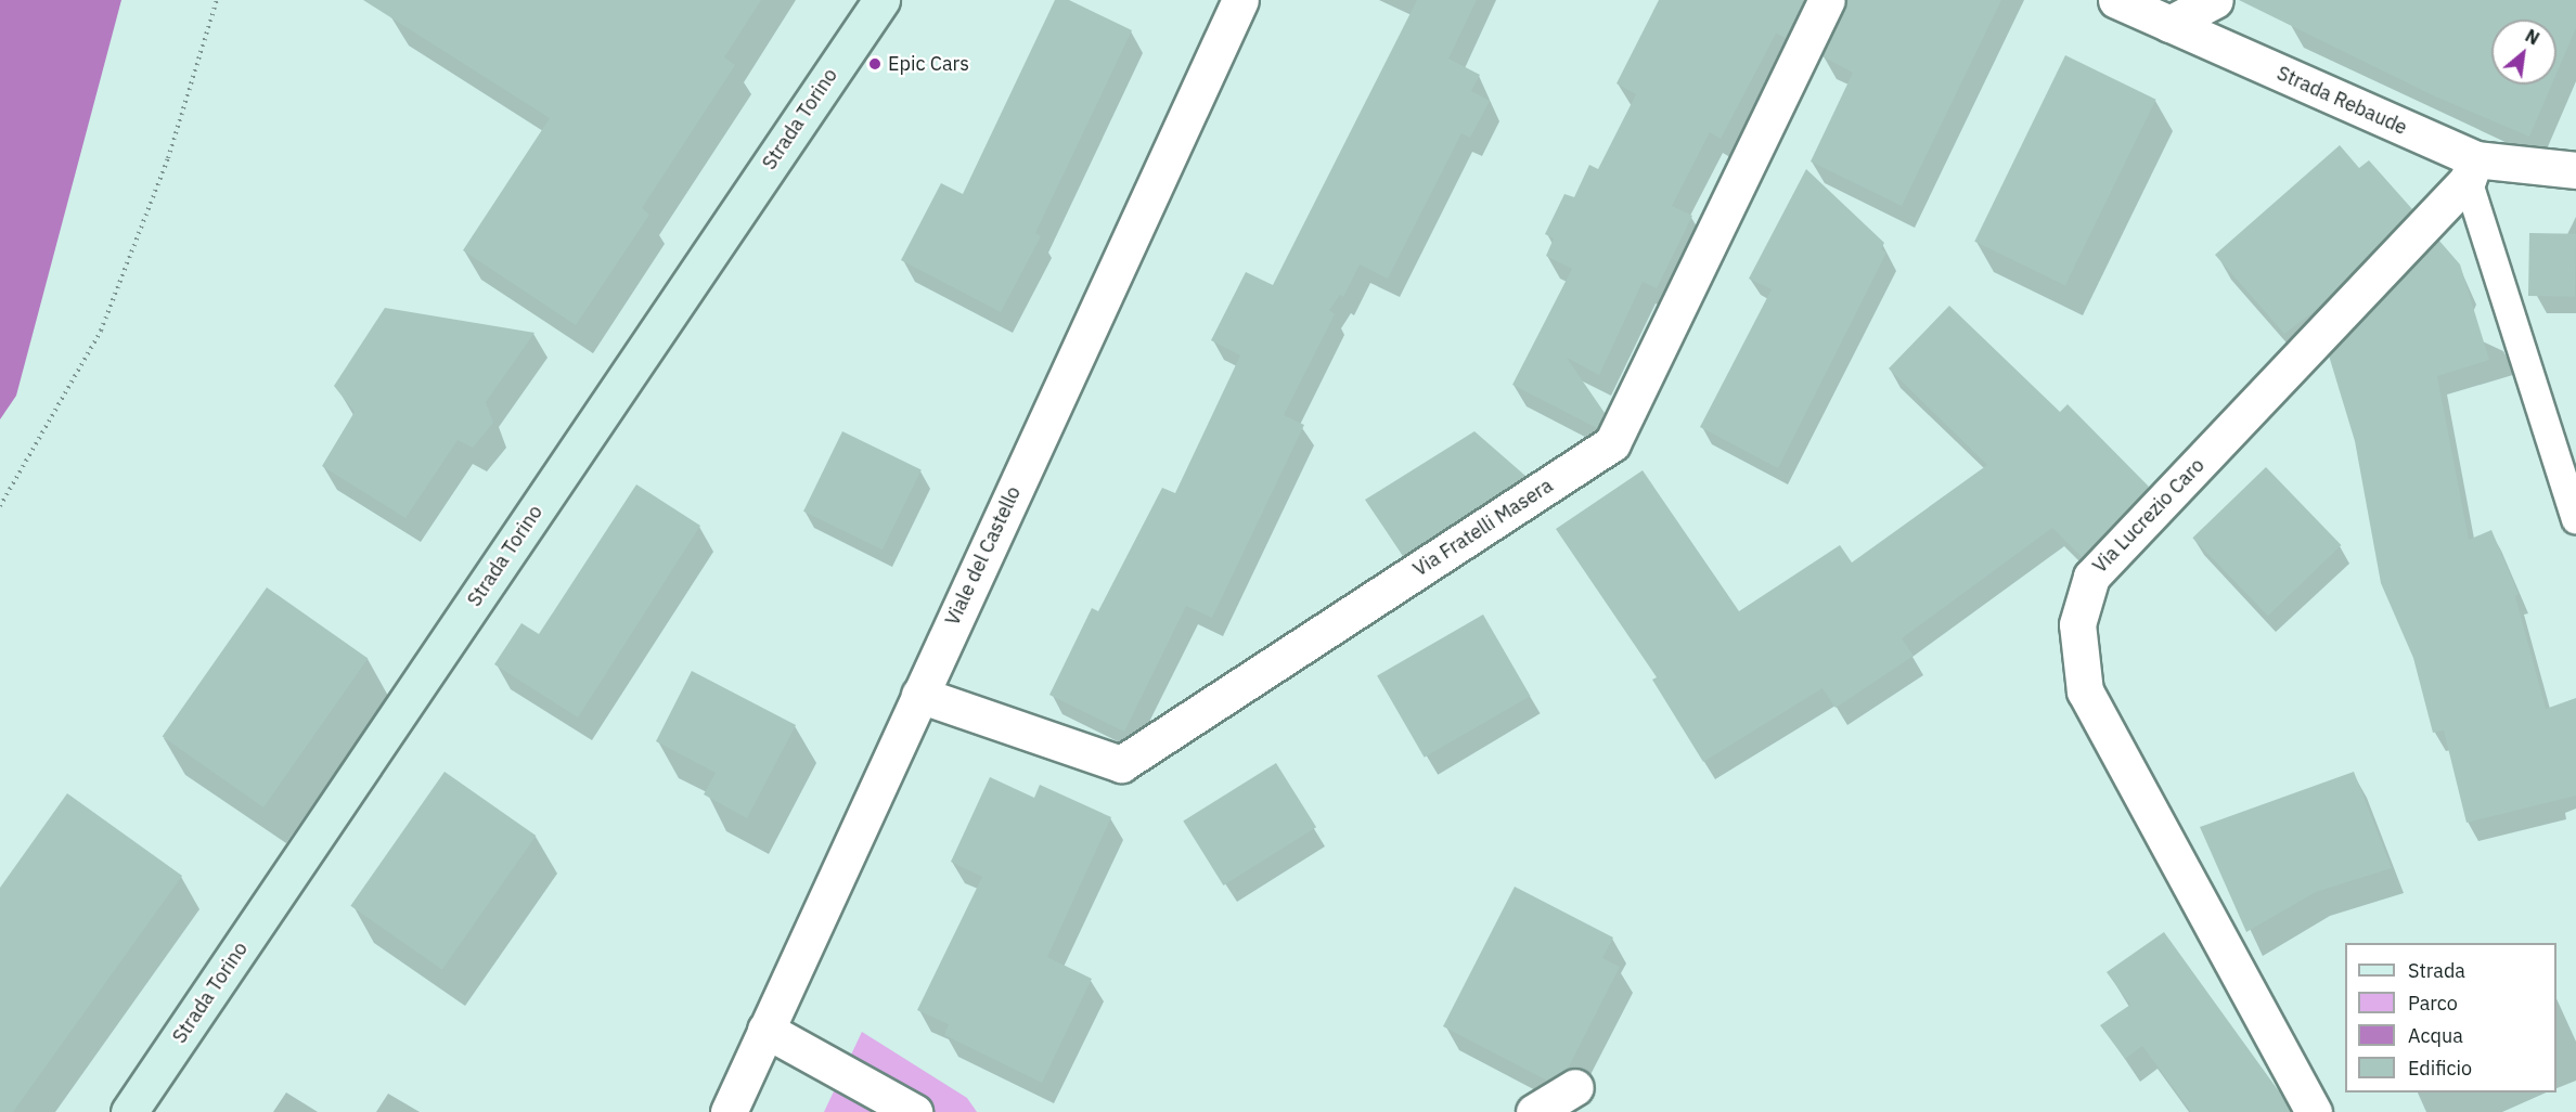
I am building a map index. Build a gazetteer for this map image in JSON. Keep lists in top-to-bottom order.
{
  "streets": {
    "main road": ["Strada Torino"],
    "street": [
      "Strada Rebaude",
      "Via Lucrezio Caro",
      "Via Fratelli Masera",
      "Viale del Castello"
    ]
  },
  "crossings": [
    ["Strada Rebaude", "Via Lucrezio Caro"],
    ["Via Fratelli Masera", "Viale del Castello"]
  ],
  "places": ["Epic Cars"],
  "legend": [
    "Strada",
    "Parco",
    "Acqua",
    "Edificio"
  ],
  "north": "top right"
}
